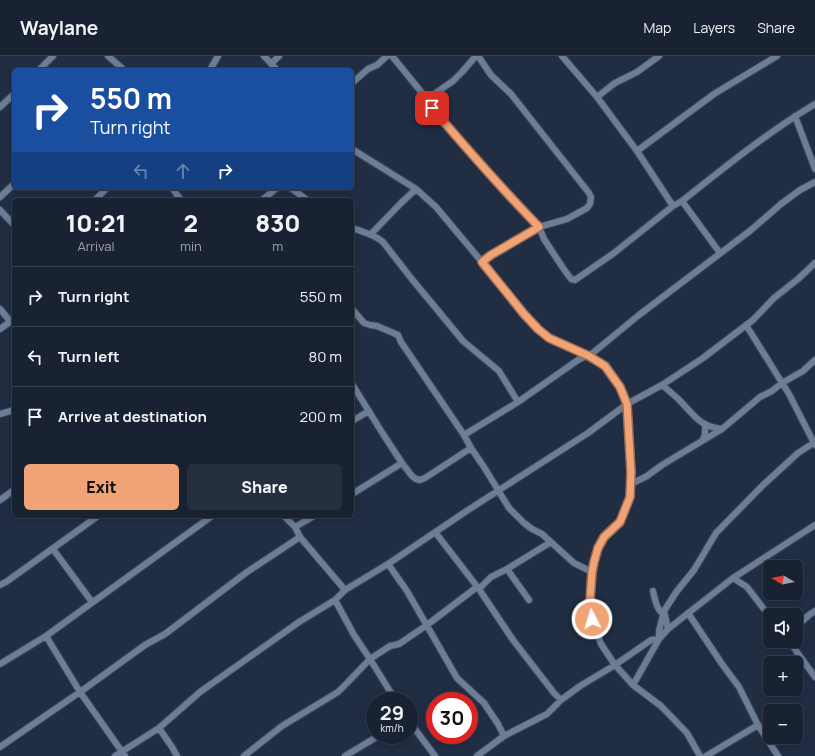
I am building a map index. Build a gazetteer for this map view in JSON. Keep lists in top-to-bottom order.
{
  "north": "left",
  "page": {
    "header": "Waylane",
    "nav": ["Map", "Layers", "Share"],
    "turn": ["550 m", "Turn right"],
    "eta": [
      "10:21",
      "Arrival",
      "2",
      "min",
      "830",
      "m"
    ],
    "list": [
      {
        "name": "Turn right",
        "value": "550 m"
      },
      {
        "name": "Turn left",
        "value": "80 m"
      },
      {
        "name": "Arrive at destination",
        "value": "200 m"
      }
    ],
    "buttons": ["Exit", "Share"],
    "map_buttons": ["+", "−"],
    "speed": "29 km/h",
    "limit": "30"
  }
}
